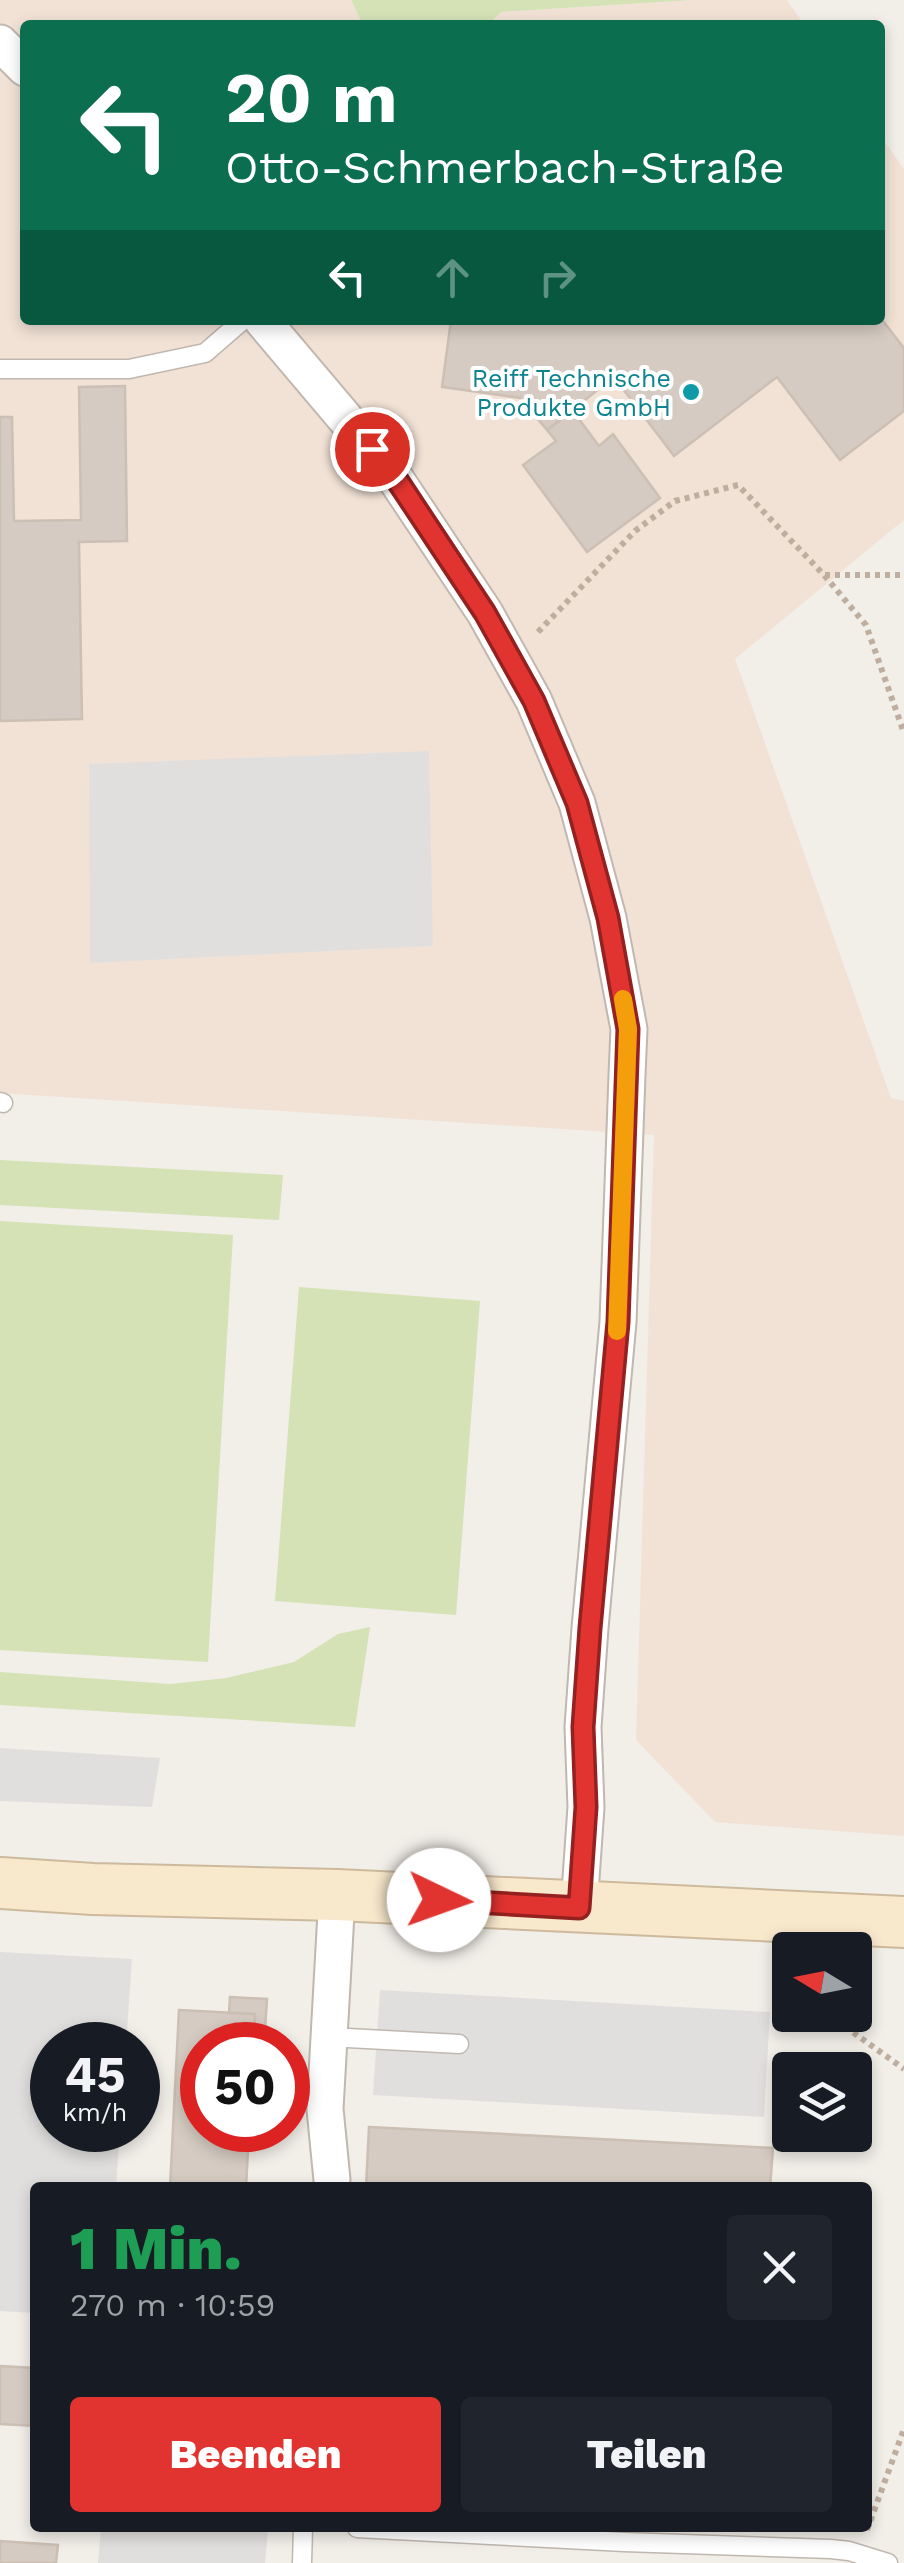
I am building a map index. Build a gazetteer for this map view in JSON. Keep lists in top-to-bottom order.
{
  "places": ["Reiff Technische Produkte GmbH"],
  "north": "left",
  "page": {
    "turn": ["20 m", "Otto-Schmerbach-Straße"],
    "speed": "45 km/h",
    "limit": "50",
    "heading": ["1 Min.", "270 m · 10:59"],
    "buttons": ["Beenden", "Teilen"]
  }
}
